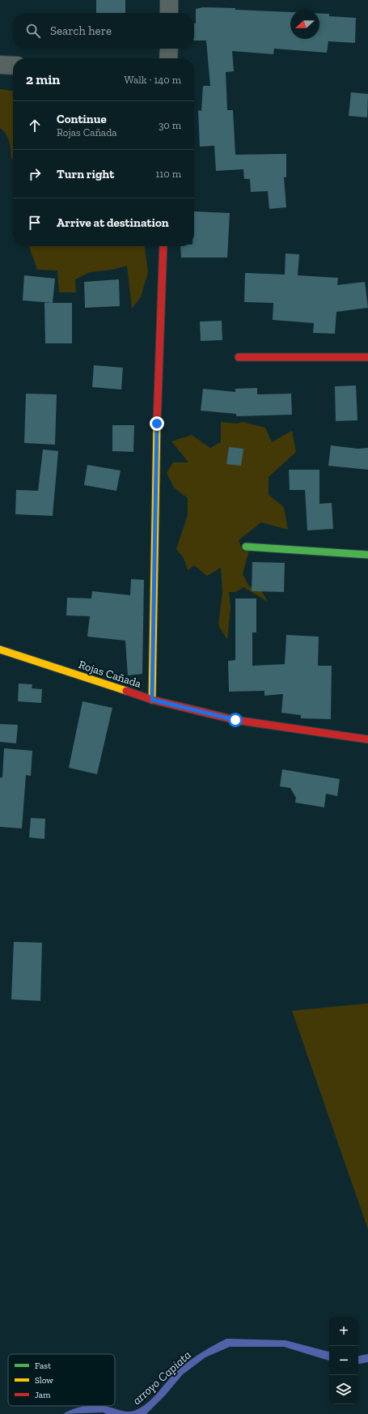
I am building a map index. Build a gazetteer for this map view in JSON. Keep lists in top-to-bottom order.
{
  "streets": {
    "street": ["Rojas Cañada"]
  },
  "water": ["arroyo Capiata"],
  "legend": ["Fast", "Slow", "Jam"],
  "north": "left",
  "page": {
    "search": "Search here",
    "heading": ["2 min", "Walk · 140 m"],
    "list": [
      ["Continue", "Rojas Cañada", "30 m"],
      ["Turn right", "110 m"],
      "Arrive at destination"
    ],
    "map_buttons": ["+", "−"]
  }
}
